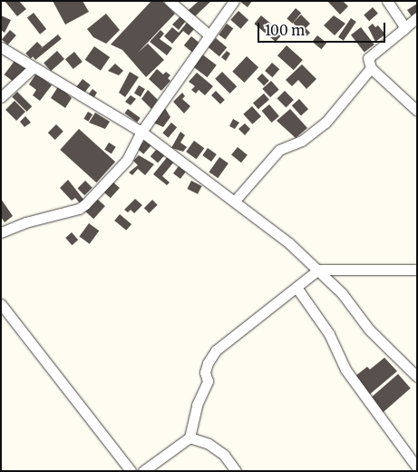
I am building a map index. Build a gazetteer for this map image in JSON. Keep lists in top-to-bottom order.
{
  "scale_bar": "100 m"
}
